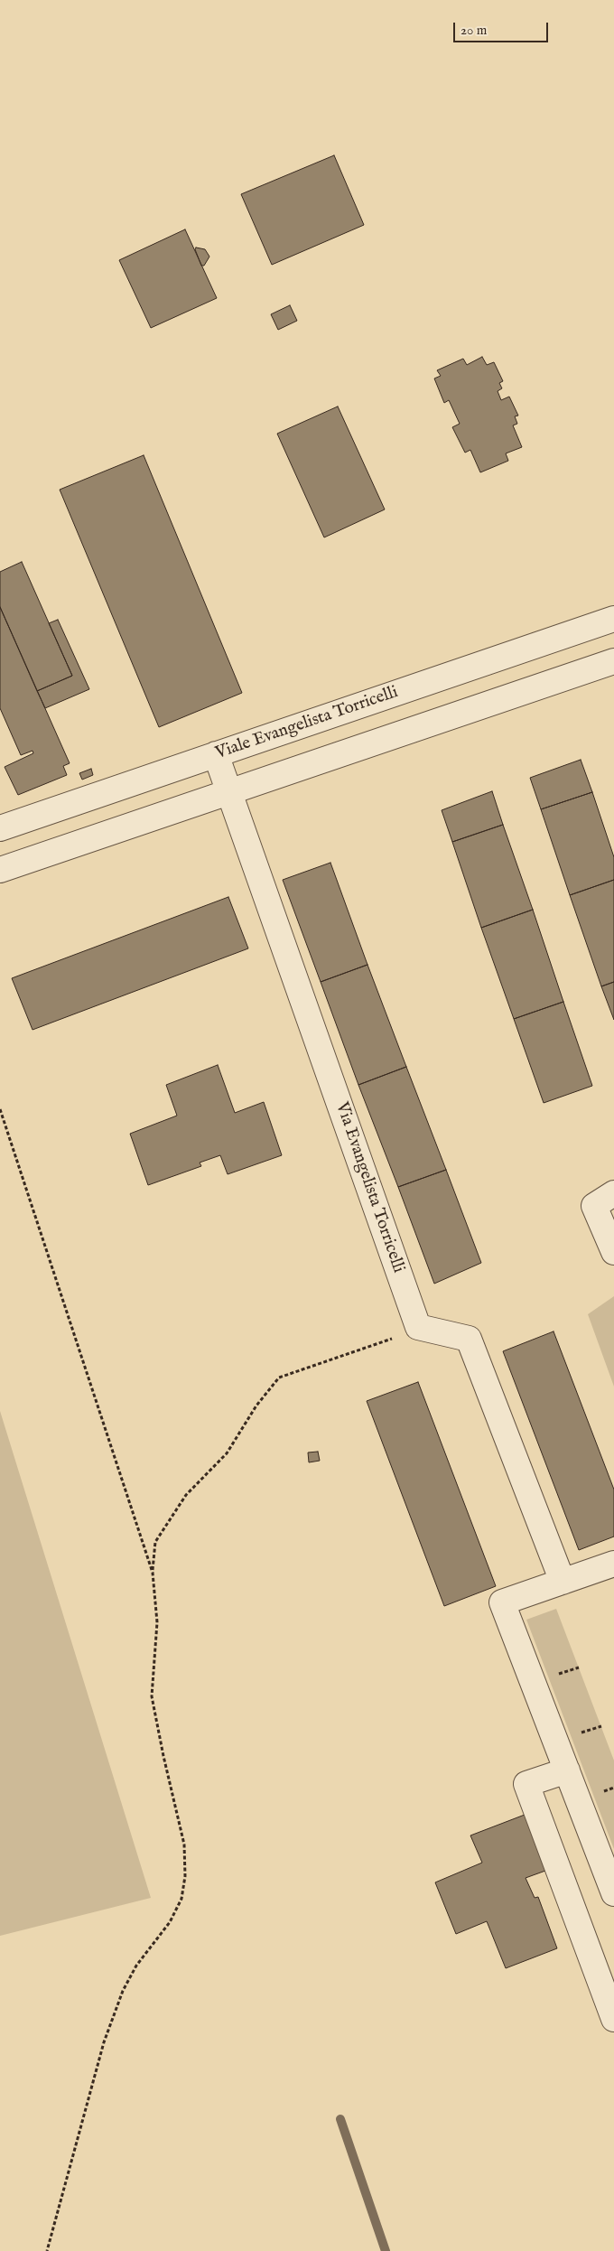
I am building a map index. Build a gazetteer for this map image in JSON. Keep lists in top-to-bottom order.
{
  "streets": {
    "street": ["Viale Evangelista Torricelli", "Via Evangelista Torricelli"]
  },
  "crossings": [
    ["Viale Evangelista Torricelli", "Via Evangelista Torricelli"]
  ],
  "scale_bar": "20 m"
}
